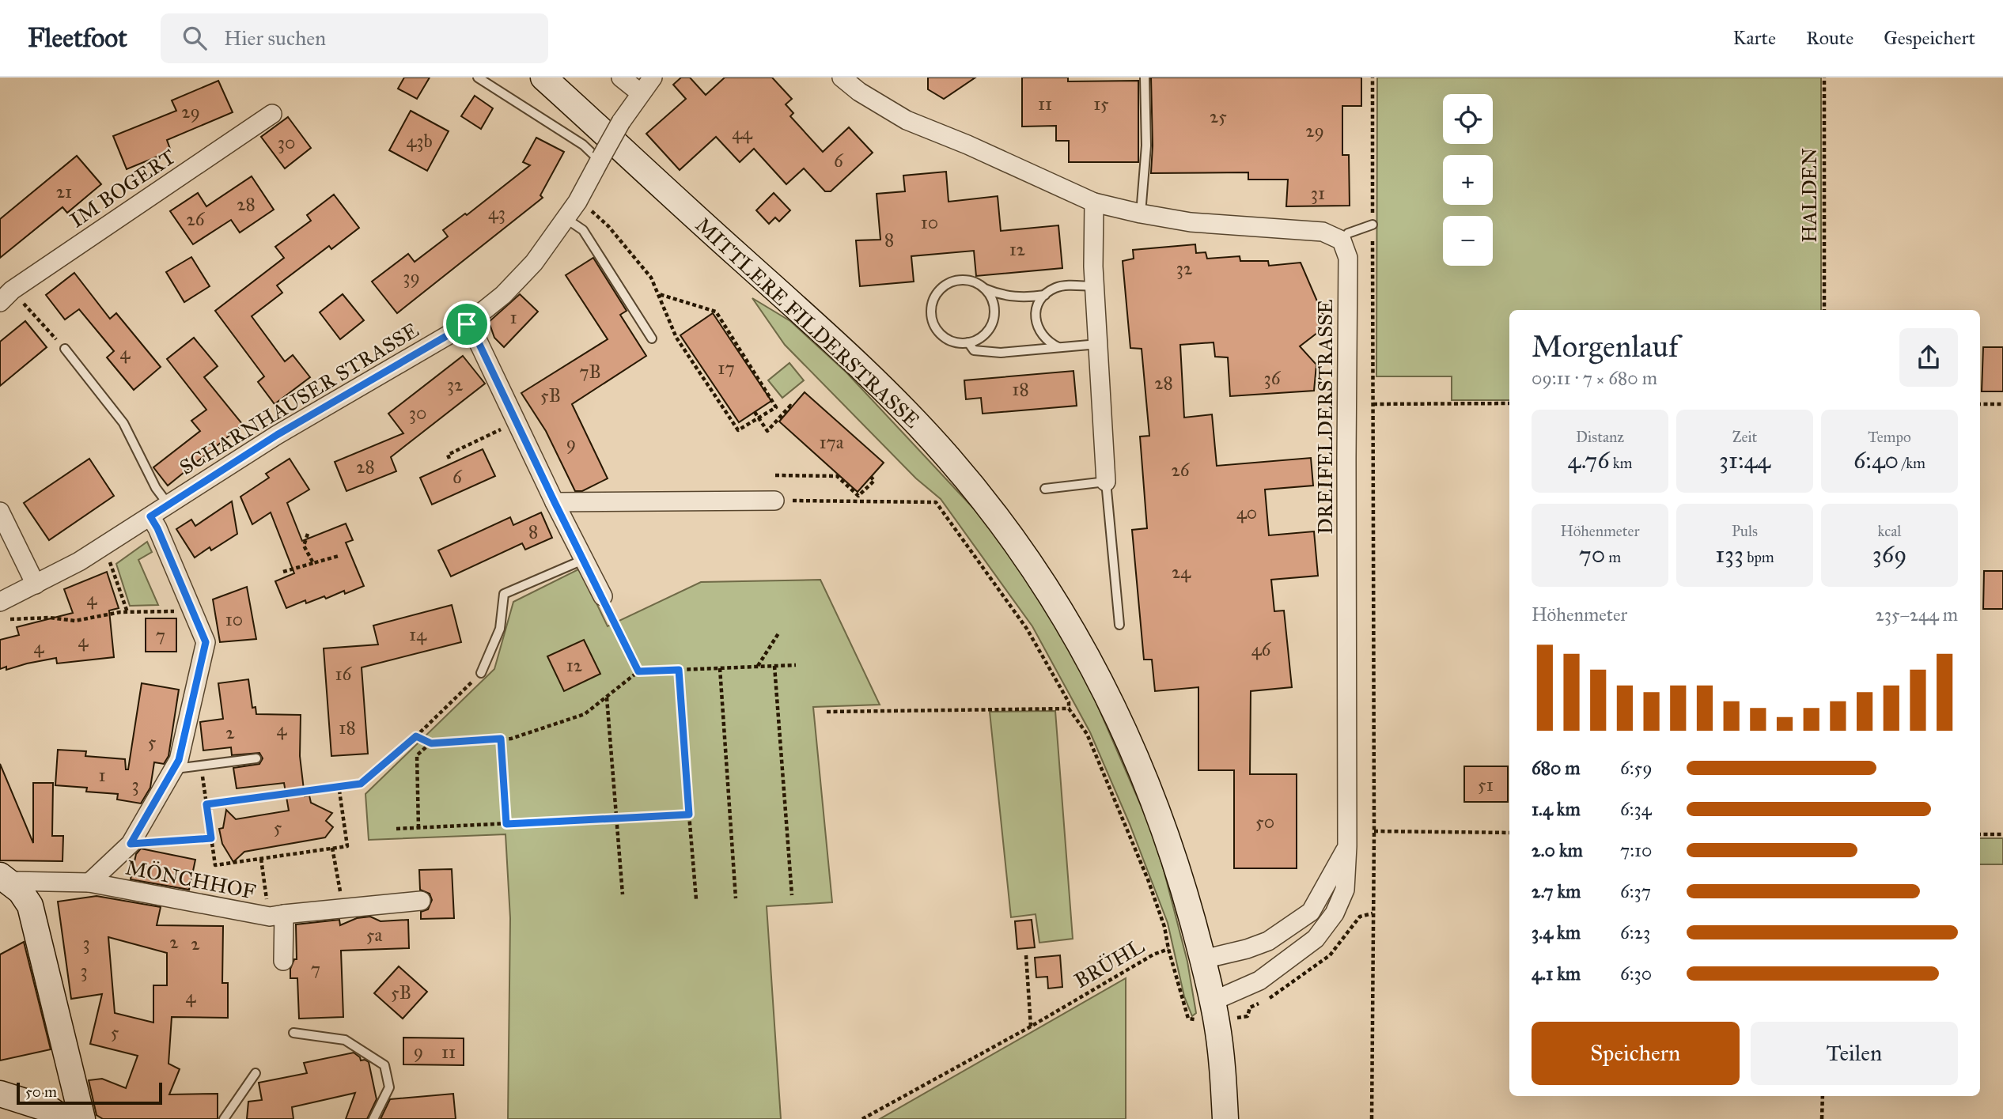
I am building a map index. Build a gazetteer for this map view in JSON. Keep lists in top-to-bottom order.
{
  "streets": {
    "main road": ["MITTLERE FILDERSTRASSE"],
    "street": [
      "IM BOGERT",
      "SCHARNHAUSER STRASSE",
      "DREIFELDERSTRASSE",
      "MÖNCHHOF"
    ],
    "path": ["HALDEN", "BRÜHL"]
  },
  "crossings": [
    ["MITTLERE FILDERSTRASSE", "DREIFELDERSTRASSE"]
  ],
  "house_numbers": [
    "11",
    "15",
    "29",
    "25",
    "29",
    "44",
    "43b",
    "30",
    "6",
    "21",
    "31",
    "28",
    "43",
    "26",
    "10",
    "8",
    "12",
    "32",
    "39",
    "1",
    "4",
    "17",
    "7B",
    "36",
    "28",
    "32",
    "18",
    "5B",
    "30",
    "17a",
    "9",
    "28",
    "26",
    "6",
    "40",
    "8",
    "24",
    "4",
    "10",
    "14",
    "7",
    "4",
    "4",
    "46",
    "12",
    "16",
    "18",
    "4",
    "2",
    "5",
    "1",
    "3",
    "51",
    "50",
    "5",
    "5a",
    "2",
    "3",
    "2",
    "7",
    "3",
    "5B",
    "4",
    "5",
    "9",
    "11"
  ],
  "scale_bar": "50 m",
  "page": {
    "header": "Fleetfoot",
    "search": "Hier suchen",
    "nav": ["Karte", "Route", "Gespeichert"],
    "map_buttons": ["+", "−"],
    "heading": ["Morgenlauf", "09:11 · 7 × 680 m"],
    "stats": [
      ["Distanz", "4.76 km"],
      ["Zeit", "31:44"],
      ["Tempo", "6:40 /km"],
      ["Höhenmeter", "70 m"],
      ["Puls", "133 bpm"],
      ["kcal", "369"]
    ],
    "chart": ["Höhenmeter", "235–244 m"],
    "list": [
      {
        "name": "680 m",
        "note": "6:59"
      },
      {
        "name": "1.4 km",
        "note": "6:34"
      },
      {
        "name": "2.0 km",
        "note": "7:10"
      },
      {
        "name": "2.7 km",
        "note": "6:37"
      },
      {
        "name": "3.4 km",
        "note": "6:23"
      },
      {
        "name": "4.1 km",
        "note": "6:30"
      }
    ],
    "buttons": ["Speichern", "Teilen"],
    "scale": "50 m"
  }
}
